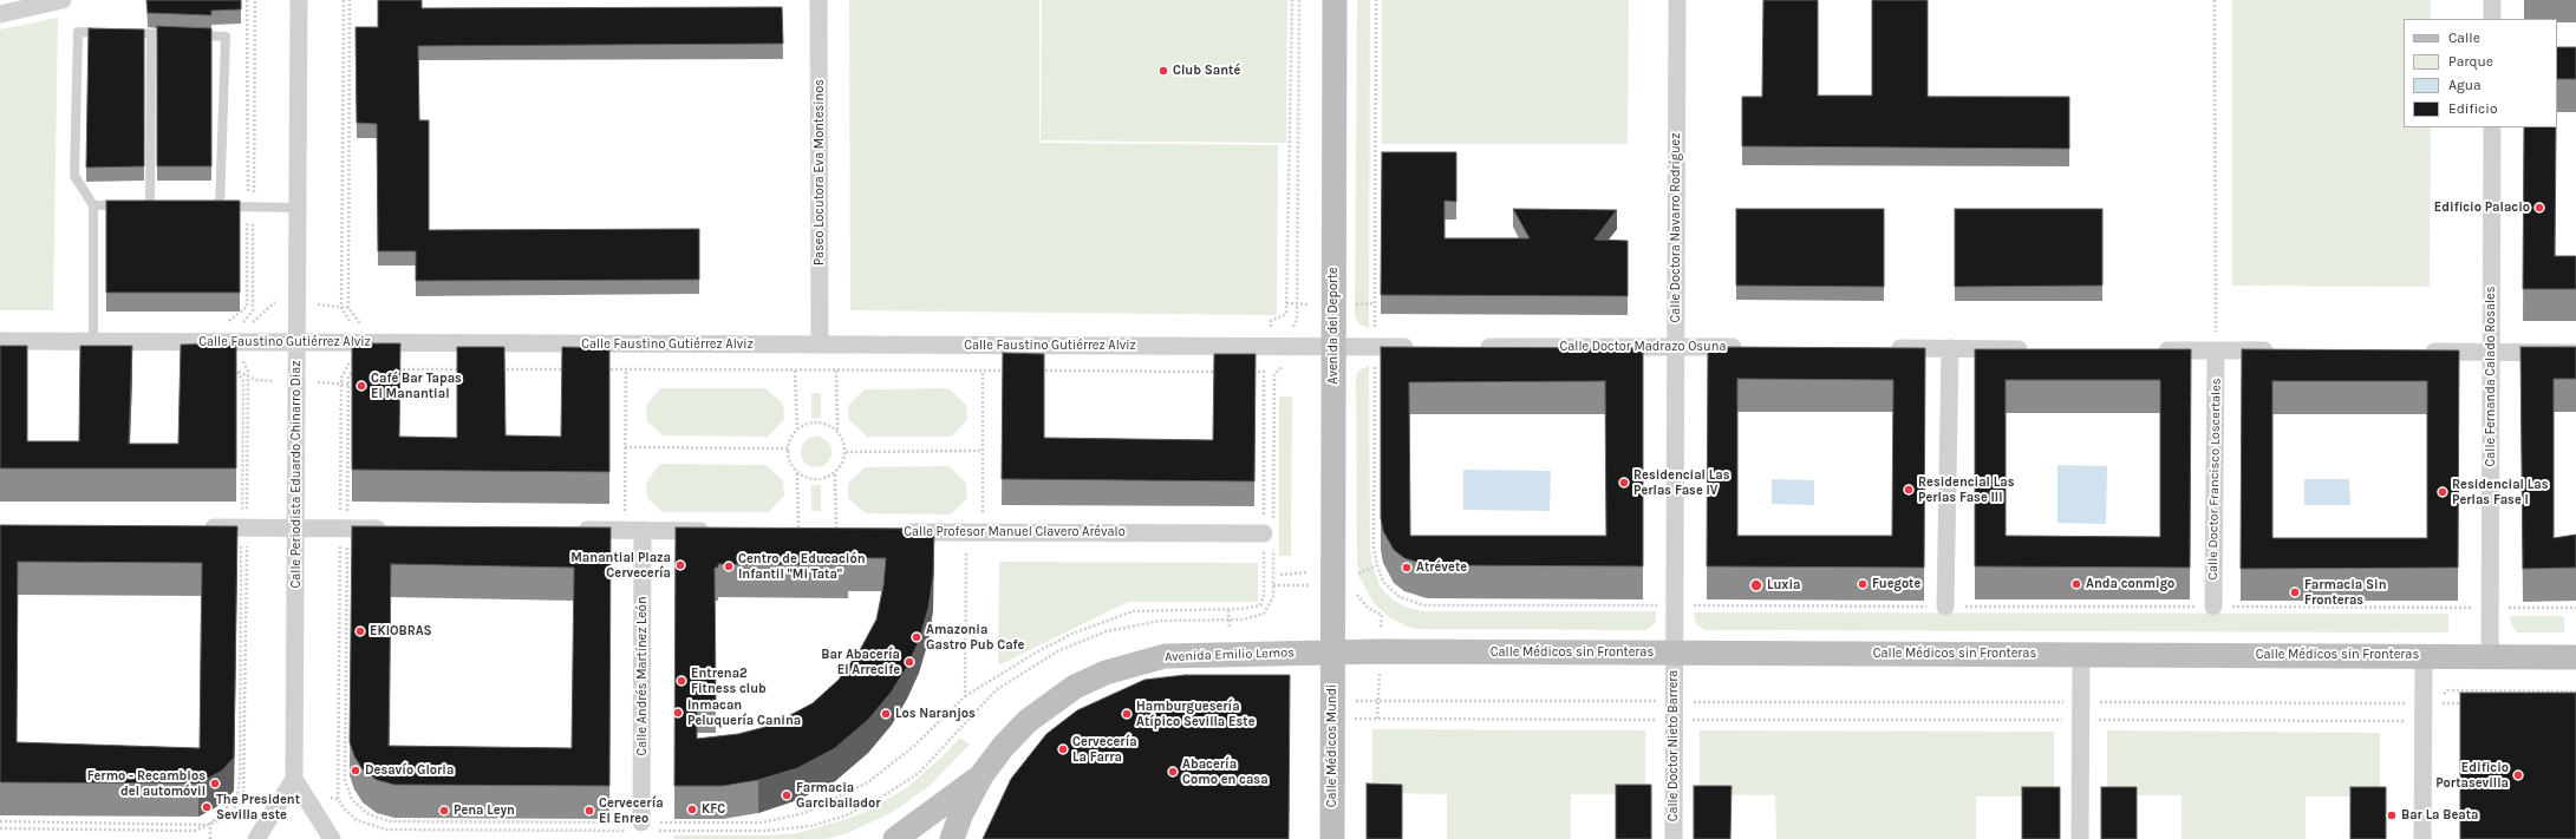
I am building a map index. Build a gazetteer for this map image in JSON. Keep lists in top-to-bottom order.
{
  "streets": {
    "street": [
      "Paseo Locutora Eva Montesinos",
      "Calle Doctora Navarro Rodríguez",
      "Avenida del Deporte",
      "Calle Faustino Gutiérrez Alviz",
      "Calle Doctor Madrazo Osuna",
      "Calle Fernanda Calado Rosales",
      "Calle Periodista Eduardo Chinarro Diaz",
      "Calle Doctor Francisco Loscertales",
      "Calle Profesor Manuel Clavero Arévalo",
      "Calle Médicos sin Fronteras",
      "Avenida Emilio Lemos",
      "Calle Andrés Martínez León",
      "Calle Médicos Mundi",
      "Calle Doctor Nieto Barrera"
    ]
  },
  "crossings": [
    ["Paseo Locutora Eva Montesinos", "Calle Faustino Gutiérrez Alviz"],
    ["Calle Doctora Navarro Rodríguez", "Calle Doctor Madrazo Osuna"],
    ["Calle Doctora Navarro Rodríguez", "Calle Médicos sin Fronteras"],
    ["Calle Doctora Navarro Rodríguez", "Calle Doctor Nieto Barrera"],
    ["Avenida del Deporte", "Calle Faustino Gutiérrez Alviz"],
    ["Avenida del Deporte", "Calle Médicos sin Fronteras"],
    ["Avenida del Deporte", "Avenida Emilio Lemos"],
    ["Avenida del Deporte", "Calle Médicos Mundi"],
    ["Calle Faustino Gutiérrez Alviz", "Calle Periodista Eduardo Chinarro Diaz"],
    ["Calle Fernanda Calado Rosales", "Calle Médicos sin Fronteras"],
    ["Calle Médicos sin Fronteras", "Avenida Emilio Lemos"],
    ["Calle Médicos sin Fronteras", "Calle Médicos Mundi"],
    ["Calle Médicos sin Fronteras", "Calle Doctor Nieto Barrera"],
    ["Avenida Emilio Lemos", "Calle Médicos Mundi"]
  ],
  "places": [
    "Club Santé",
    "Edificio Palacio",
    "Café Bar Tapas El Manantial",
    "Residencial Las Perlas Fase IV",
    "Residencial Las Perlas Fase III",
    "Residencial Las Perlas Fase I",
    "Manantial Plaza Cervecería",
    "Centro de Educación Infantil \"Mi Tata\"",
    "Atrévete",
    "Fuegote",
    "Anda conmigo",
    "Luxia",
    "Farmacia Sin Fronteras",
    "EKIOBRAS",
    "Amazonia Gastro Pub Cafe",
    "Bar Abacería El Arrecife",
    "Entrena2 Fitness club",
    "Inmacan Peluquería Canina",
    "Los Naranjos",
    "Hamburguesería Atípico Sevilla Este",
    "Cervecería La Farra",
    "Desavío Gloria",
    "Abacería Como en casa",
    "Edificio Portasevilla",
    "Fermo - Recambios del automóvil",
    "Farmacia Garcibailador",
    "The President Sevilla este",
    "KFC",
    "Pena Leyn",
    "Cervecería El Enreo",
    "Bar La Beata"
  ],
  "legend": [
    "Calle",
    "Parque",
    "Agua",
    "Edificio"
  ]
}
